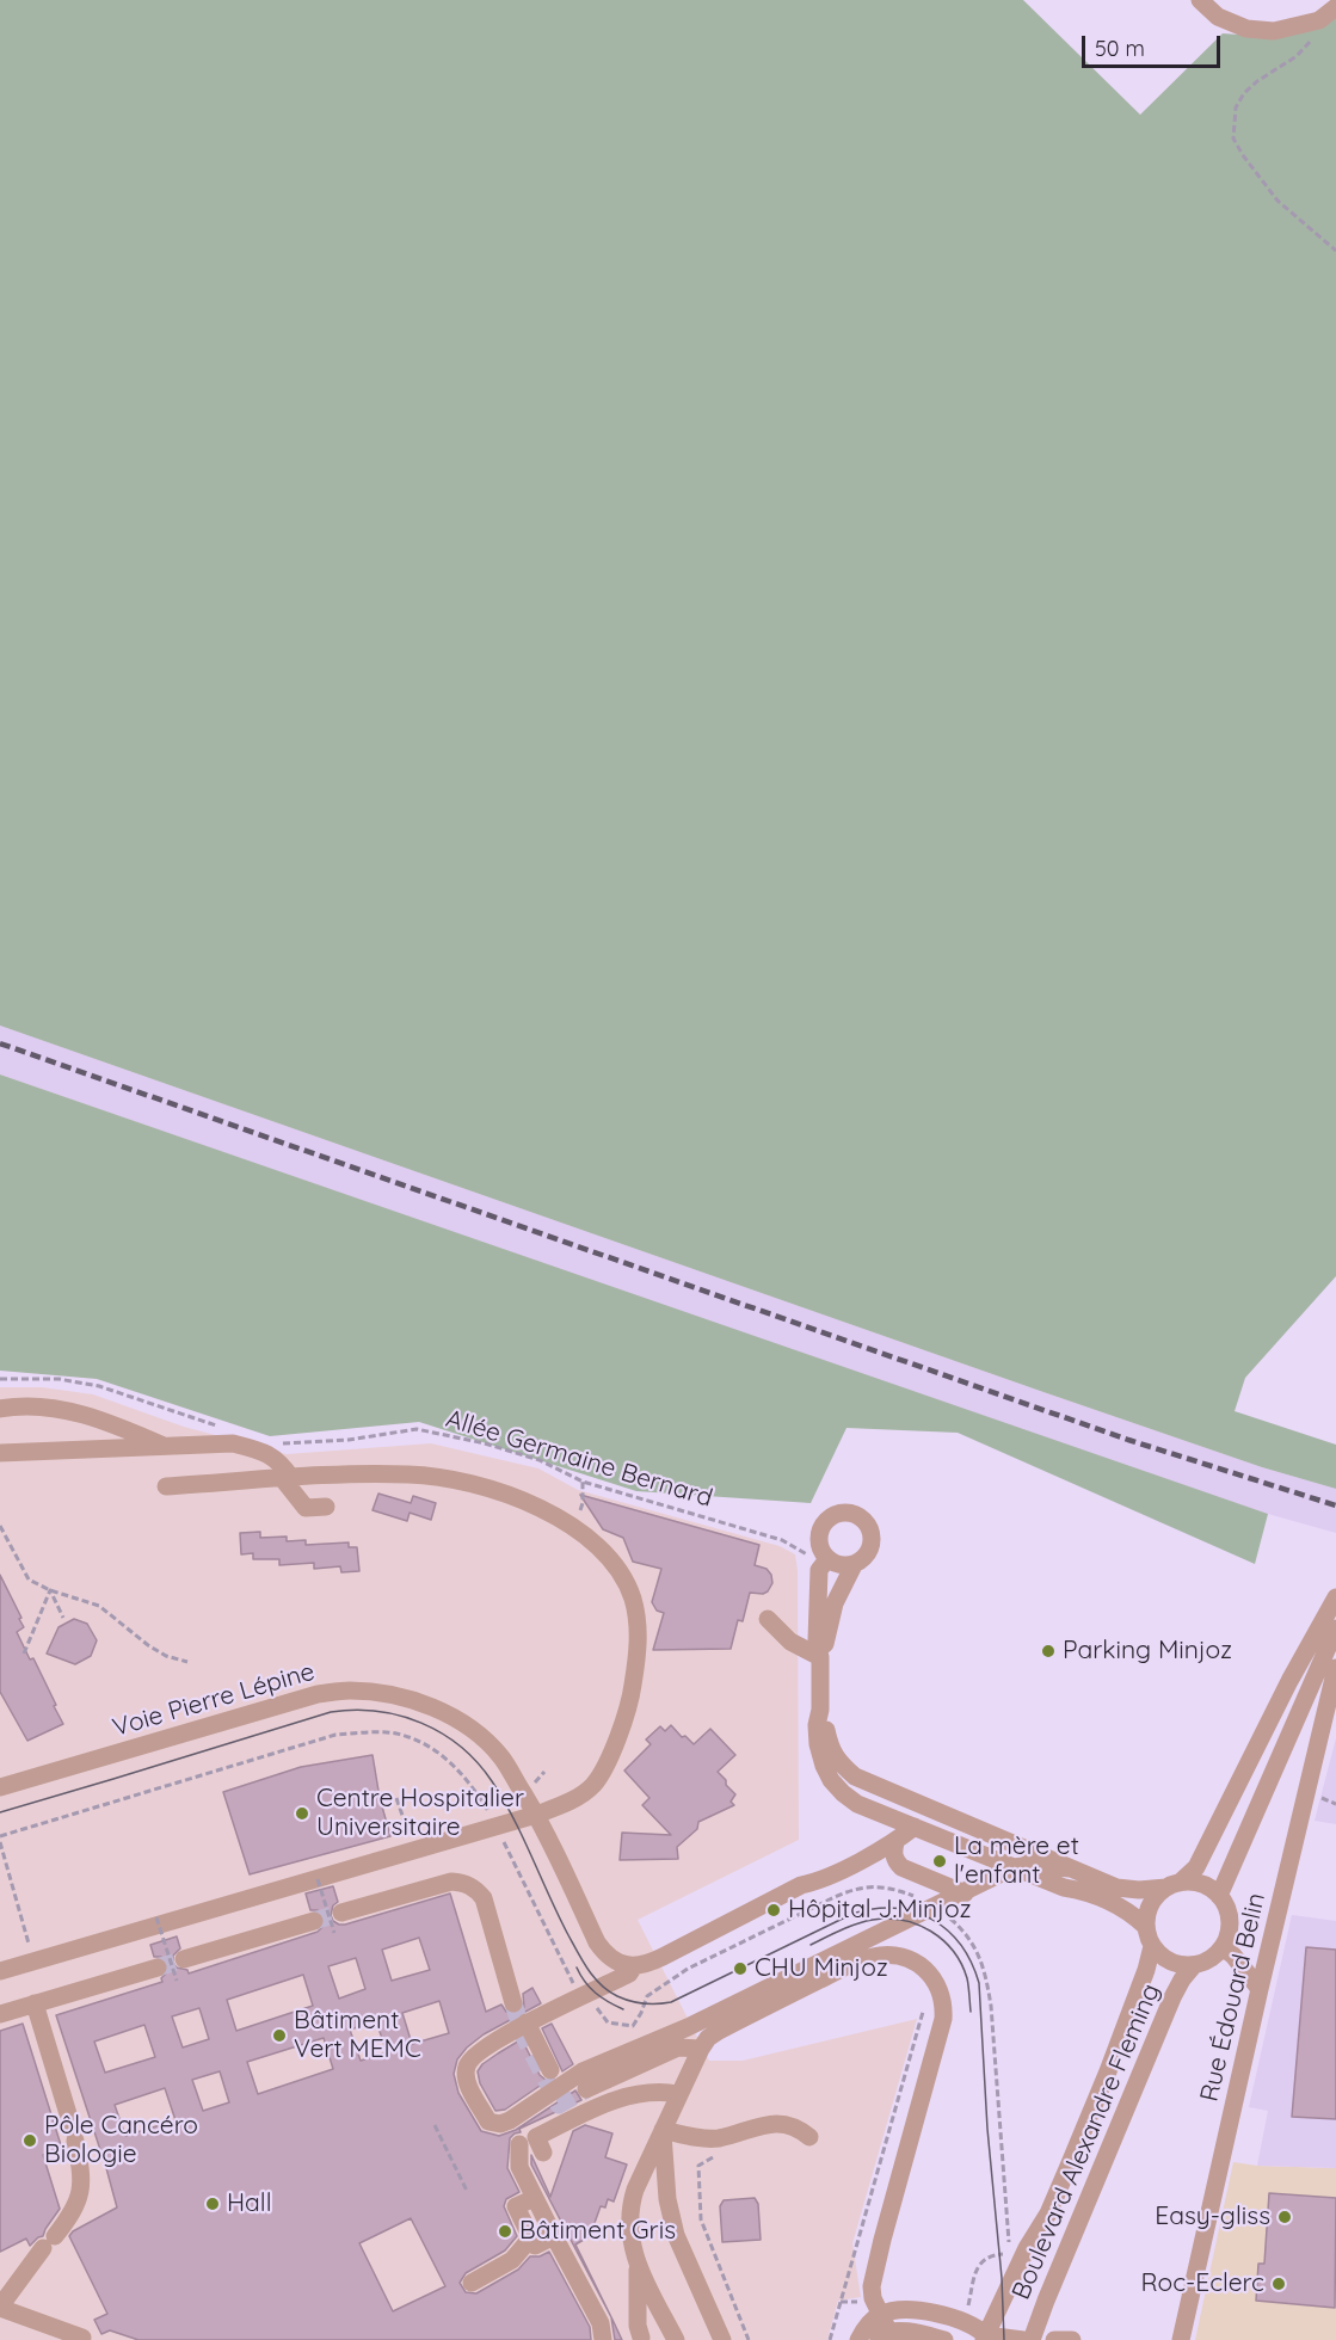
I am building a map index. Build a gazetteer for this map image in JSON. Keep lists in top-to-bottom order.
{
  "streets": {
    "street": ["Voie Pierre Lépine", "Rue Édouard Belin", "Boulevard Alexandre Fleming"],
    "path": ["Allée Germaine Bernard"]
  },
  "places": [
    "Parking Minjoz",
    "Centre Hospitalier Universitaire",
    "La mère et l'enfant",
    "Hôpital J.Minjoz",
    "CHU Minjoz",
    "Bâtiment Vert MEMC",
    "Pôle Cancéro Biologie",
    "Hall",
    "Easy-gliss",
    "Bâtiment Gris",
    "Roc-Eclerc"
  ],
  "scale_bar": "50 m"
}
